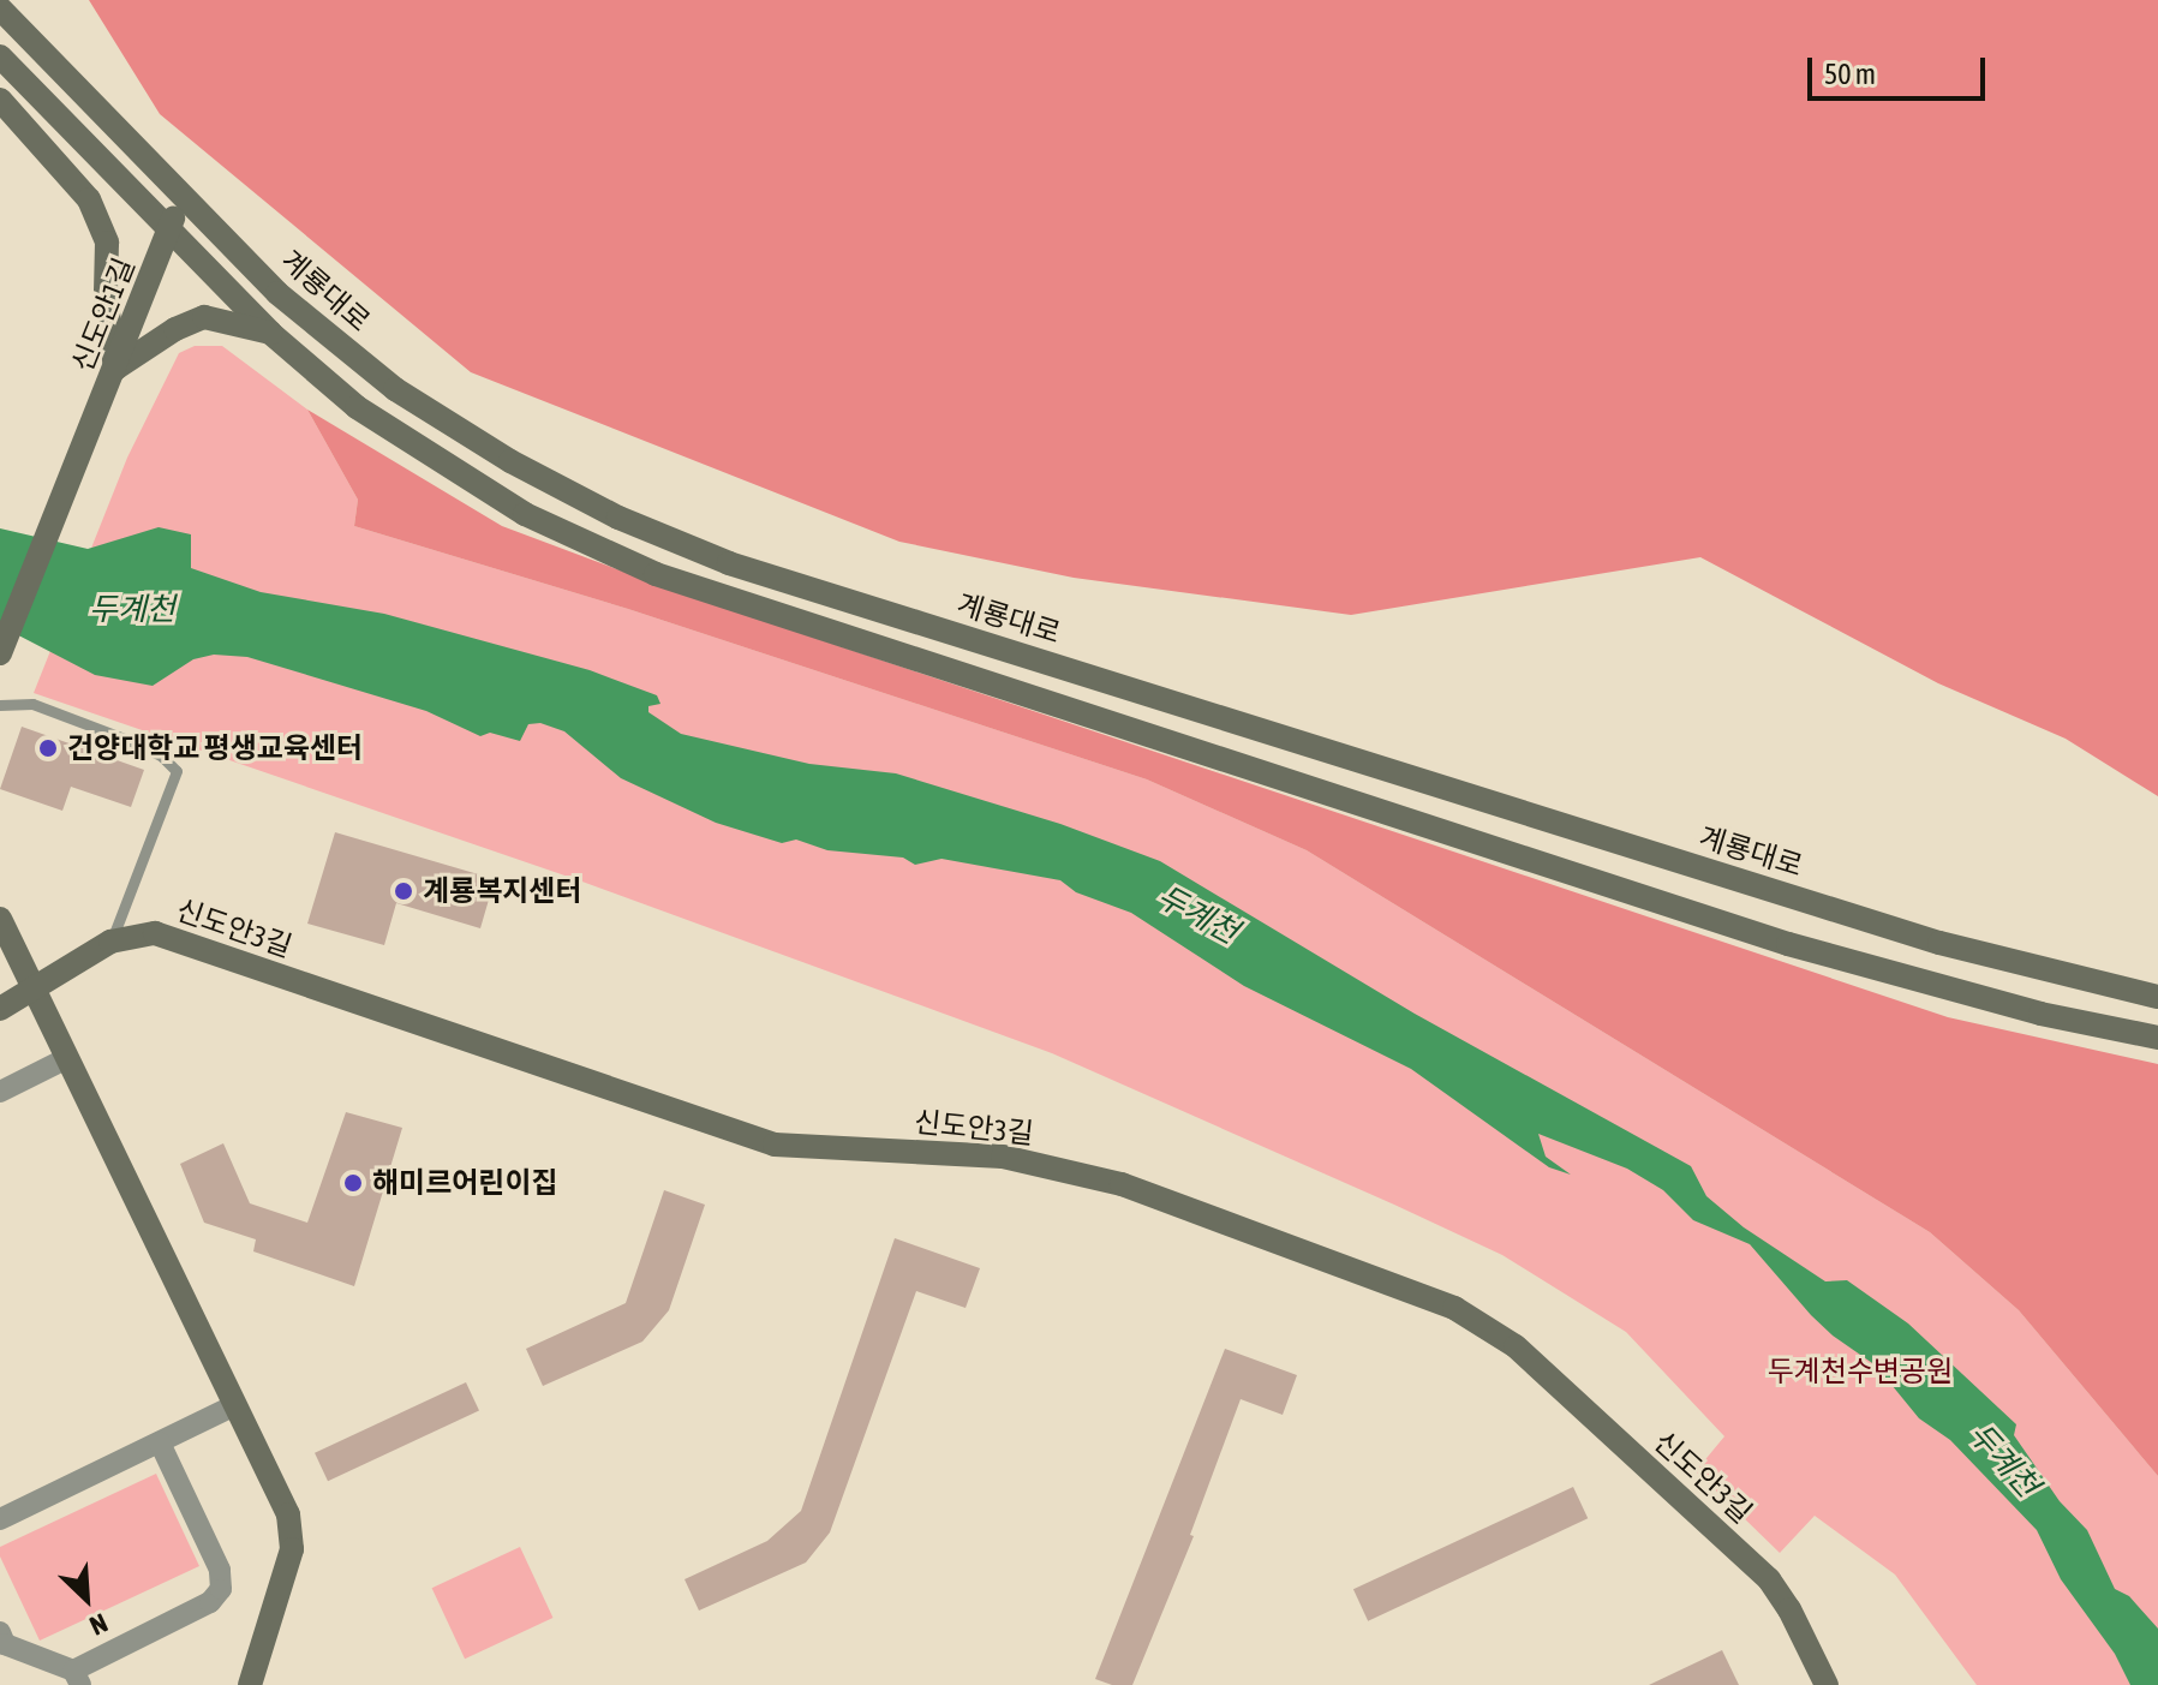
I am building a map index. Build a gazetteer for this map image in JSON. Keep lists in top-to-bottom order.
{
  "streets": {
    "street": ["계룡대로", "신도안1길", "신도안3길"]
  },
  "crossings": [
    ["계룡대로", "신도안1길"]
  ],
  "water": ["두계천"],
  "parks": ["두계천수변공원"],
  "places": ["건양대학교 평생교육센터", "계룡복지센터", "해미르어린이집"],
  "scale_bar": "50 m",
  "north": "bottom right"
}
